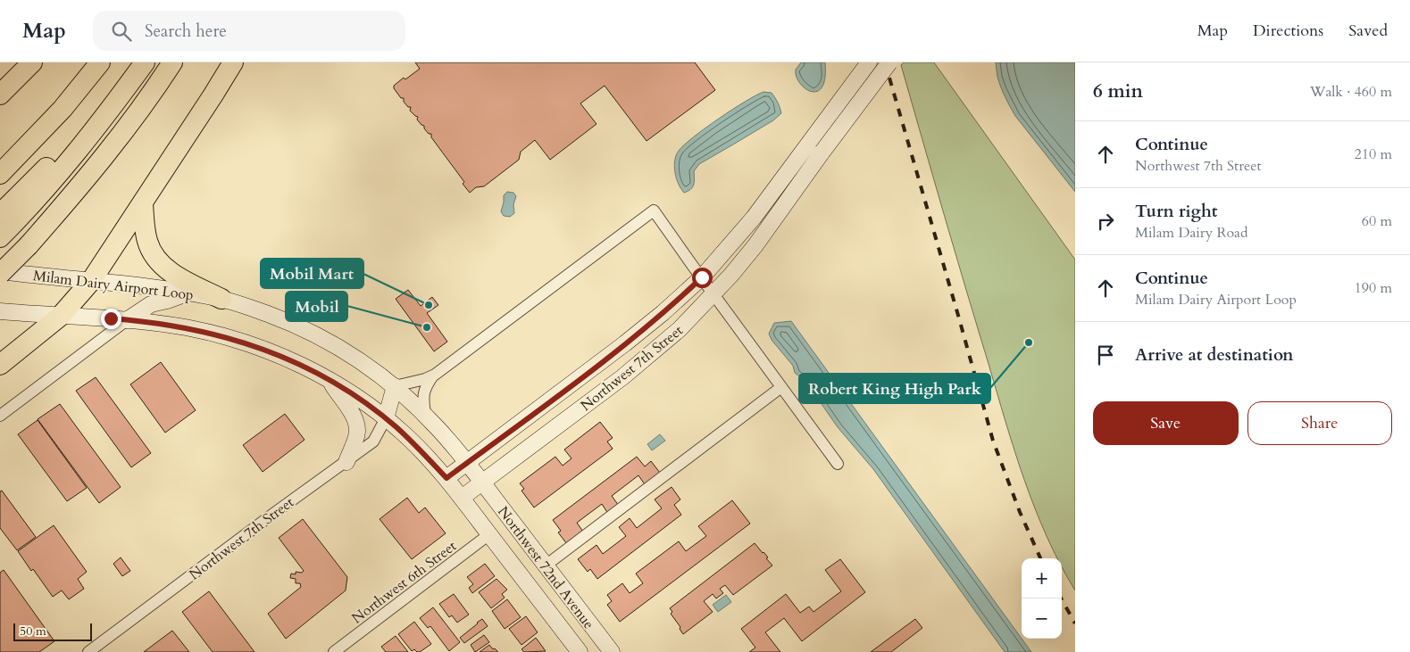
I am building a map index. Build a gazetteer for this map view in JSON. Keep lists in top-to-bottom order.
{
  "streets": {
    "main road": ["Milam Dairy Airport Loop", "Northwest 7th Street", "Northwest 72nd Avenue"],
    "street": ["Northwest 6th Street"]
  },
  "crossings": [
    ["Milam Dairy Airport Loop", "Northwest 7th Street"],
    ["Milam Dairy Airport Loop", "Northwest 72nd Avenue"],
    ["Northwest 7th Street", "Northwest 72nd Avenue"],
    ["Northwest 72nd Avenue", "Northwest 6th Street"]
  ],
  "places": ["Mobil Mart", "Mobil", "Robert King High Park"],
  "scale_bar": "50 m",
  "page": {
    "header": "Map",
    "search": "Search here",
    "nav": ["Map", "Directions", "Saved"],
    "heading": ["6 min", "Walk · 460 m"],
    "list": [
      ["Continue", "Northwest 7th Street", "210 m"],
      ["Turn right", "Milam Dairy Road", "60 m"],
      ["Continue", "Milam Dairy Airport Loop", "190 m"],
      "Arrive at destination"
    ],
    "buttons": ["Save", "Share"],
    "map_buttons": ["+", "−"],
    "scale": "50 m"
  }
}
